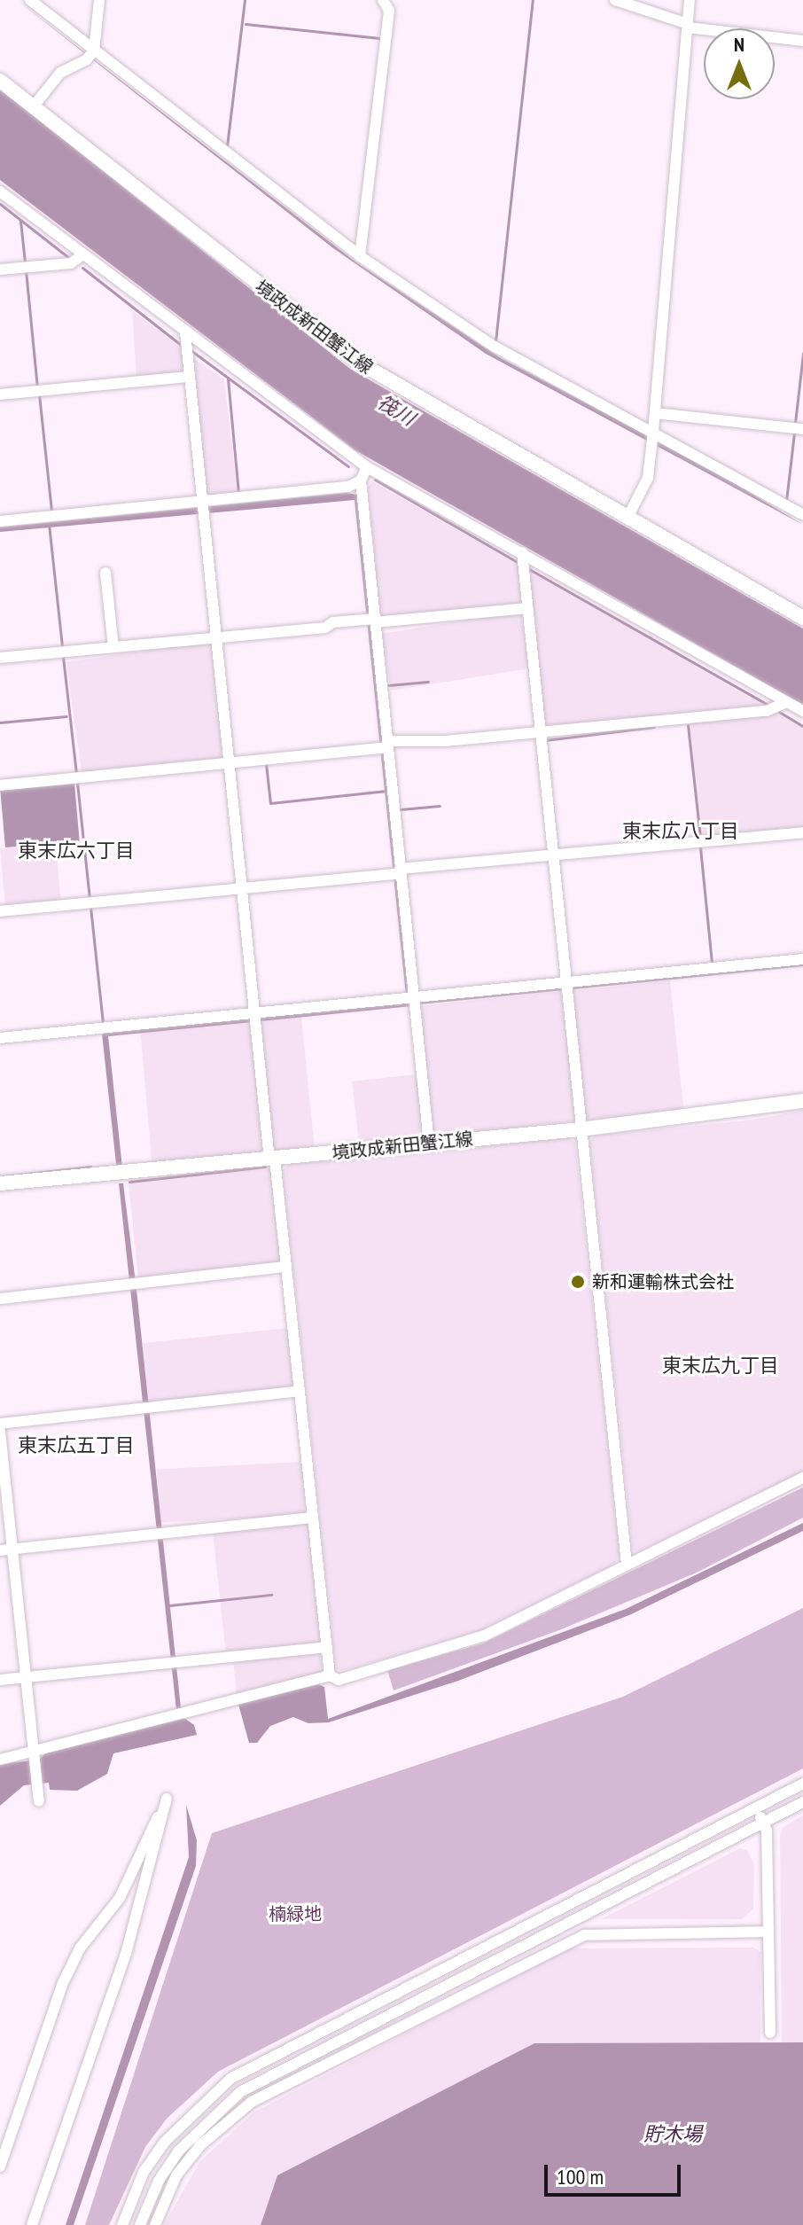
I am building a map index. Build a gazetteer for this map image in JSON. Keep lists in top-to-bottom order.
{
  "streets": {
    "main road": ["境政成新田蟹江線"]
  },
  "districts": [
    "東末広八丁目",
    "東末広六丁目",
    "東末広九丁目",
    "東末広五丁目"
  ],
  "water": ["筏川", "貯木場"],
  "parks": ["楠緑地"],
  "places": ["新和運輸株式会社"],
  "scale_bar": "100 m",
  "north": "top"
}
